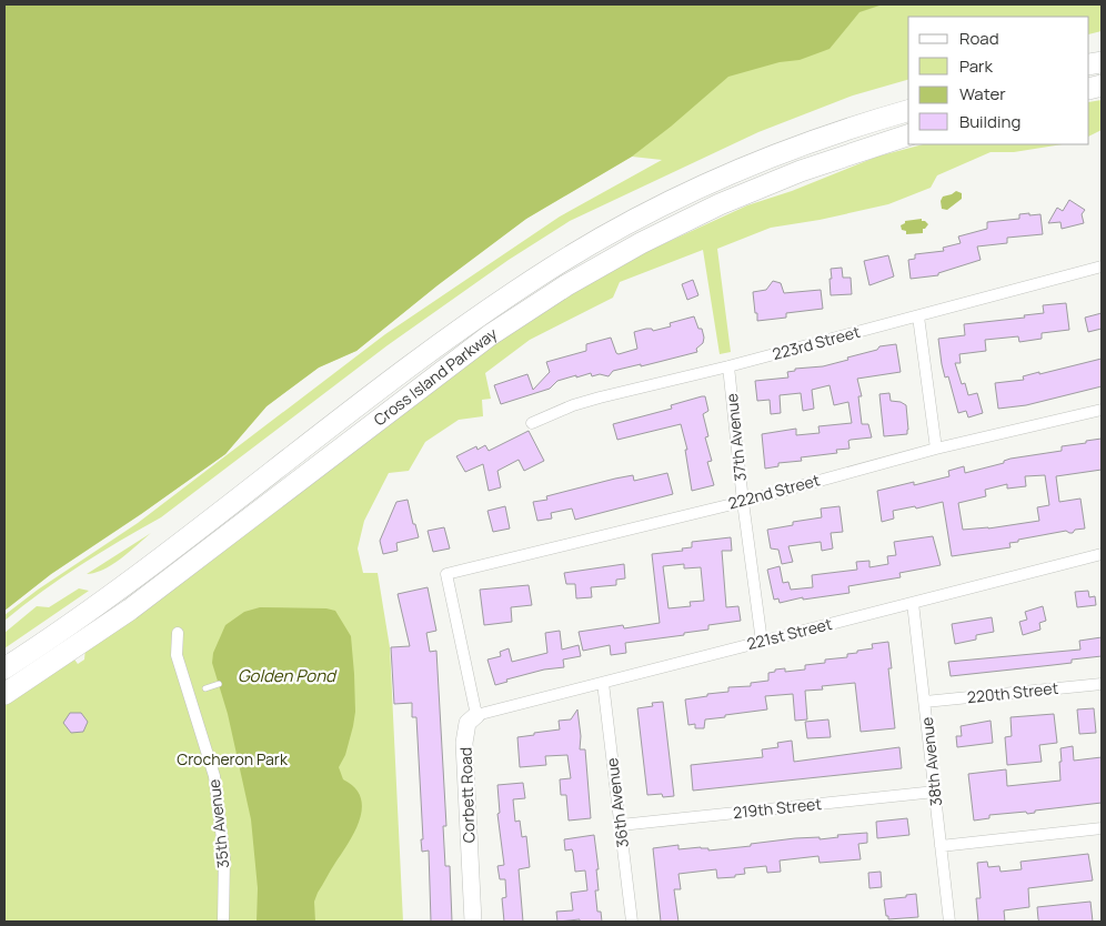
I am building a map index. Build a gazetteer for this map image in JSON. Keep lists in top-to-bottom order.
{
  "streets": {
    "highway": ["Cross Island Parkway"],
    "street": [
      "223rd Street",
      "37th Avenue",
      "222nd Street",
      "221st Street",
      "220th Street",
      "38th Avenue",
      "Corbett Road",
      "36th Avenue",
      "219th Street",
      "35th Avenue"
    ]
  },
  "crossings": [
    ["223rd Street", "37th Avenue"],
    ["37th Avenue", "222nd Street"],
    ["37th Avenue", "221st Street"],
    ["222nd Street", "221st Street"],
    ["222nd Street", "Corbett Road"],
    ["221st Street", "38th Avenue"],
    ["221st Street", "Corbett Road"],
    ["221st Street", "36th Avenue"],
    ["220th Street", "38th Avenue"],
    ["38th Avenue", "219th Street"],
    ["36th Avenue", "219th Street"]
  ],
  "water": ["Golden Pond"],
  "parks": ["Crocheron Park"],
  "legend": [
    "Road",
    "Park",
    "Water",
    "Building"
  ]
}
